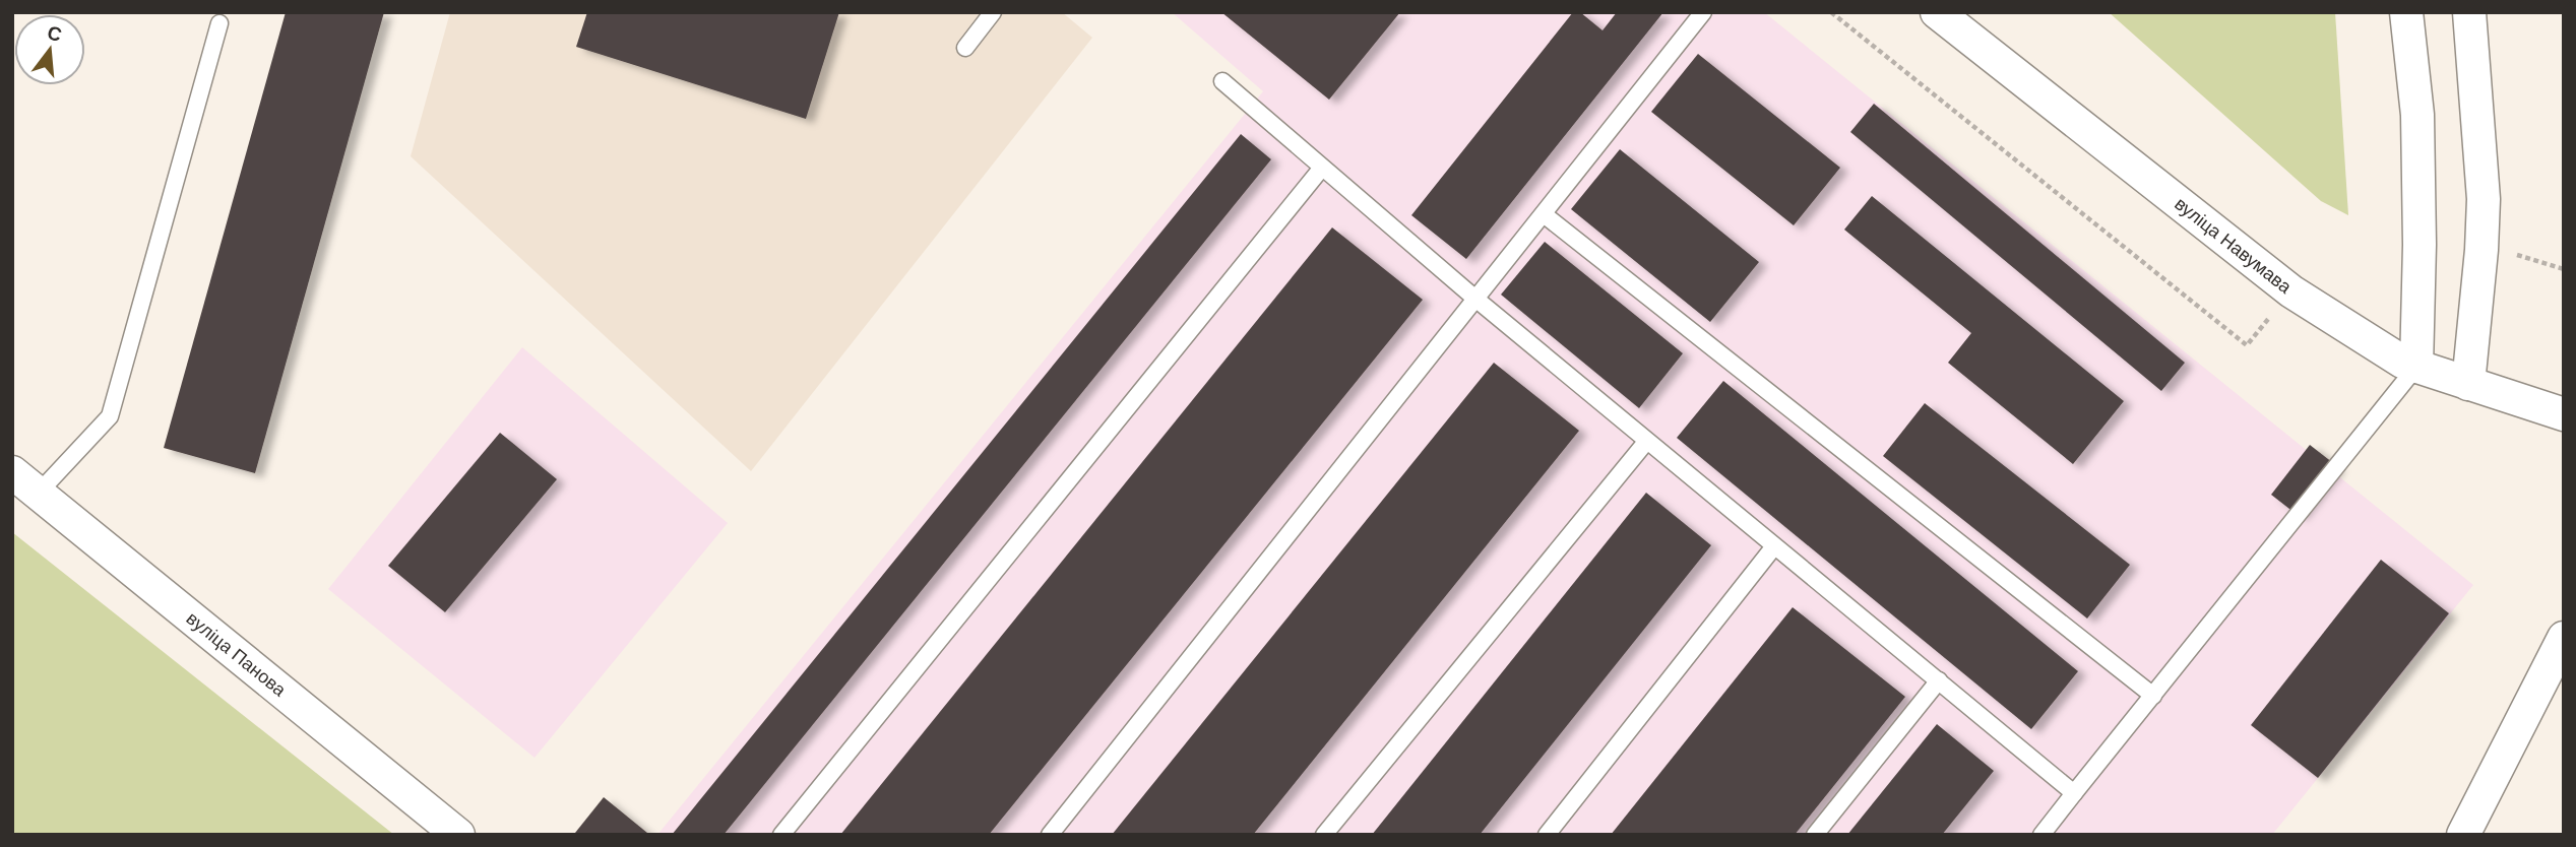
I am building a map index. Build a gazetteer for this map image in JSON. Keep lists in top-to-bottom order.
{
  "streets": {
    "street": ["вуліца Навумава", "вуліца Панова"]
  },
  "north": "top"
}
